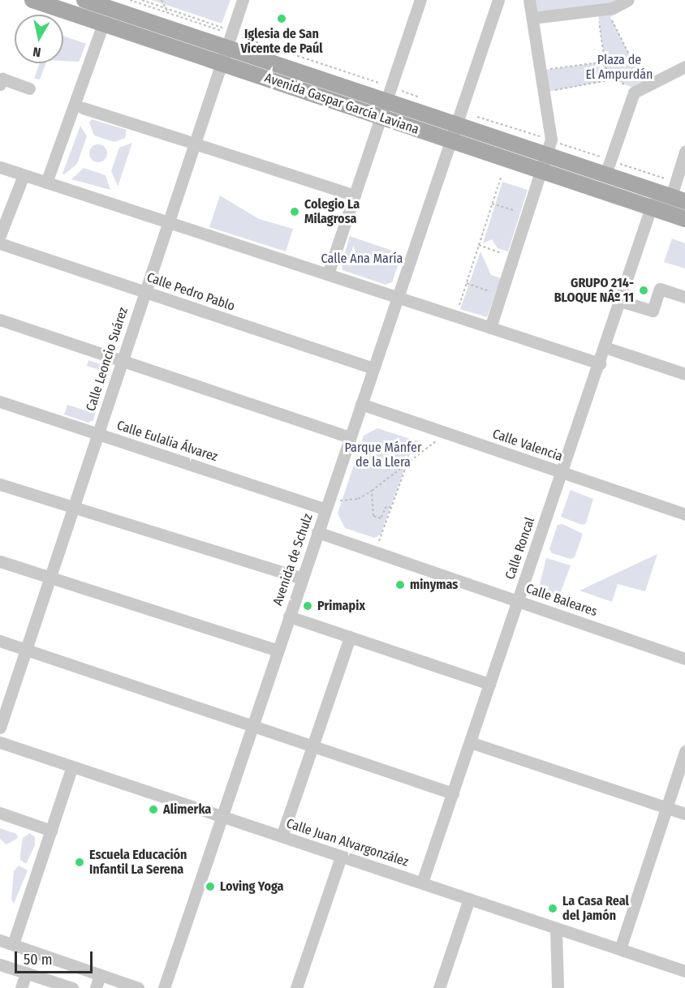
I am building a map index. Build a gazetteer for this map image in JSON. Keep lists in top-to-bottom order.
{
  "streets": {
    "main road": ["Avenida Gaspar García Laviana"],
    "street": [
      "Calle Pedro Pablo",
      "Calle Leoncio Suárez",
      "Calle Eulalia Álvarez",
      "Calle Valencia",
      "Calle Roncal",
      "Avenida de Schulz",
      "Calle Baleares",
      "Calle Juan Alvargonzález"
    ]
  },
  "crossings": [
    ["Avenida Gaspar García Laviana", "Calle Leoncio Suárez"],
    ["Avenida Gaspar García Laviana", "Calle Roncal"],
    ["Avenida Gaspar García Laviana", "Avenida de Schulz"],
    ["Calle Pedro Pablo", "Calle Leoncio Suárez"],
    ["Calle Pedro Pablo", "Avenida de Schulz"],
    ["Calle Leoncio Suárez", "Calle Eulalia Álvarez"],
    ["Calle Eulalia Álvarez", "Avenida de Schulz"],
    ["Calle Valencia", "Calle Roncal"],
    ["Calle Valencia", "Avenida de Schulz"],
    ["Calle Roncal", "Calle Baleares"],
    ["Calle Roncal", "Calle Juan Alvargonzález"],
    ["Avenida de Schulz", "Calle Baleares"],
    ["Avenida de Schulz", "Calle Juan Alvargonzález"]
  ],
  "parks": ["Plaza de El Ampurdán", "Calle Ana María", "Parque Mánfer de la Llera"],
  "places": [
    "Iglesia de San Vicente de Paúl",
    "Colegio La Milagrosa",
    "GRUPO 214- BLOQUE NÂº 11",
    "minymas",
    "Primapix",
    "Alimerka",
    "Escuela Educación Infantil La Serena",
    "Loving Yoga",
    "La Casa Real del Jamón"
  ],
  "scale_bar": "50 m",
  "north": "bottom"
}
